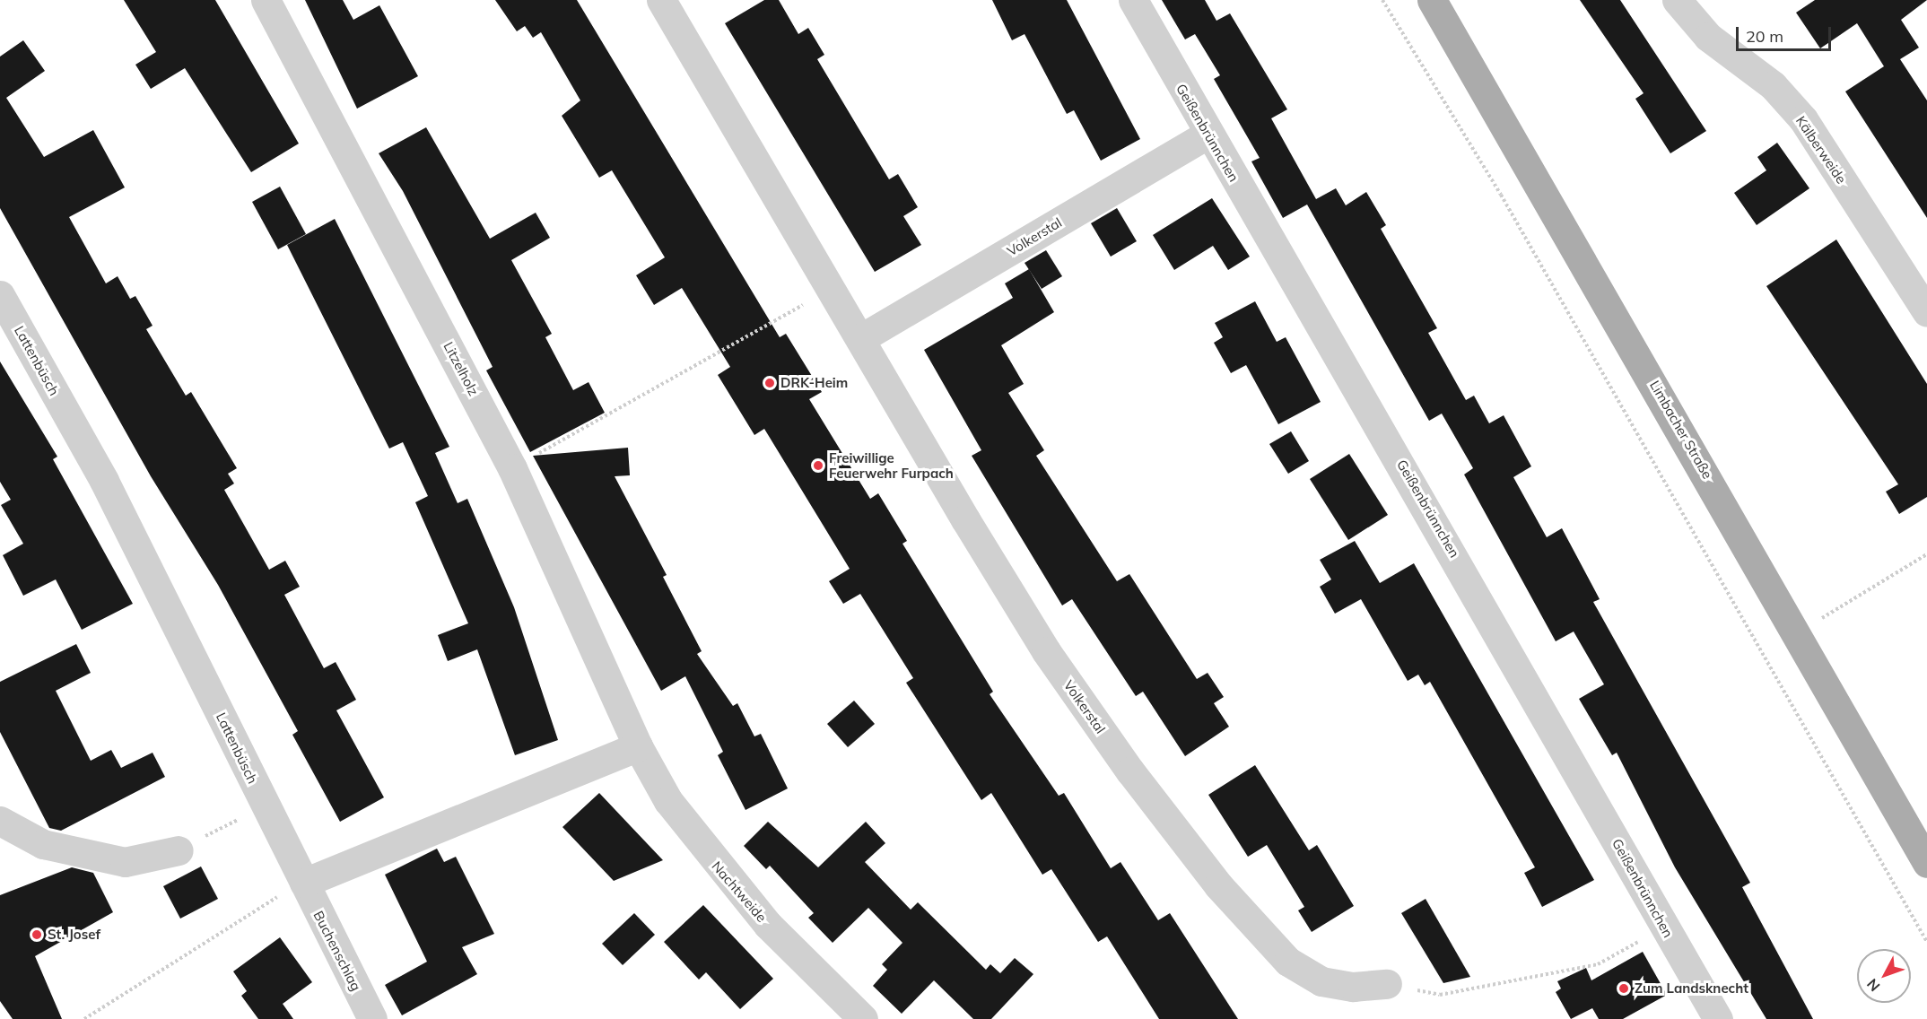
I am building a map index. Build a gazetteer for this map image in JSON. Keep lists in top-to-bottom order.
{
  "streets": {
    "main road": ["Limbacher Straße"],
    "street": [
      "Geißenbrünnchen",
      "Kälberweide",
      "Volkerstal",
      "Lattenbüsch",
      "Litzelholz",
      "Nachtweide",
      "Buchenschlag"
    ]
  },
  "crossings": [
    ["Geißenbrünnchen", "Volkerstal"],
    ["Lattenbüsch", "Buchenschlag"],
    ["Litzelholz", "Nachtweide"]
  ],
  "places": [
    "DRK-Heim",
    "Freiwillige Feuerwehr Furpach",
    "St. Josef",
    "Zum Landsknecht"
  ],
  "scale_bar": "20 m",
  "north": "bottom left"
}
